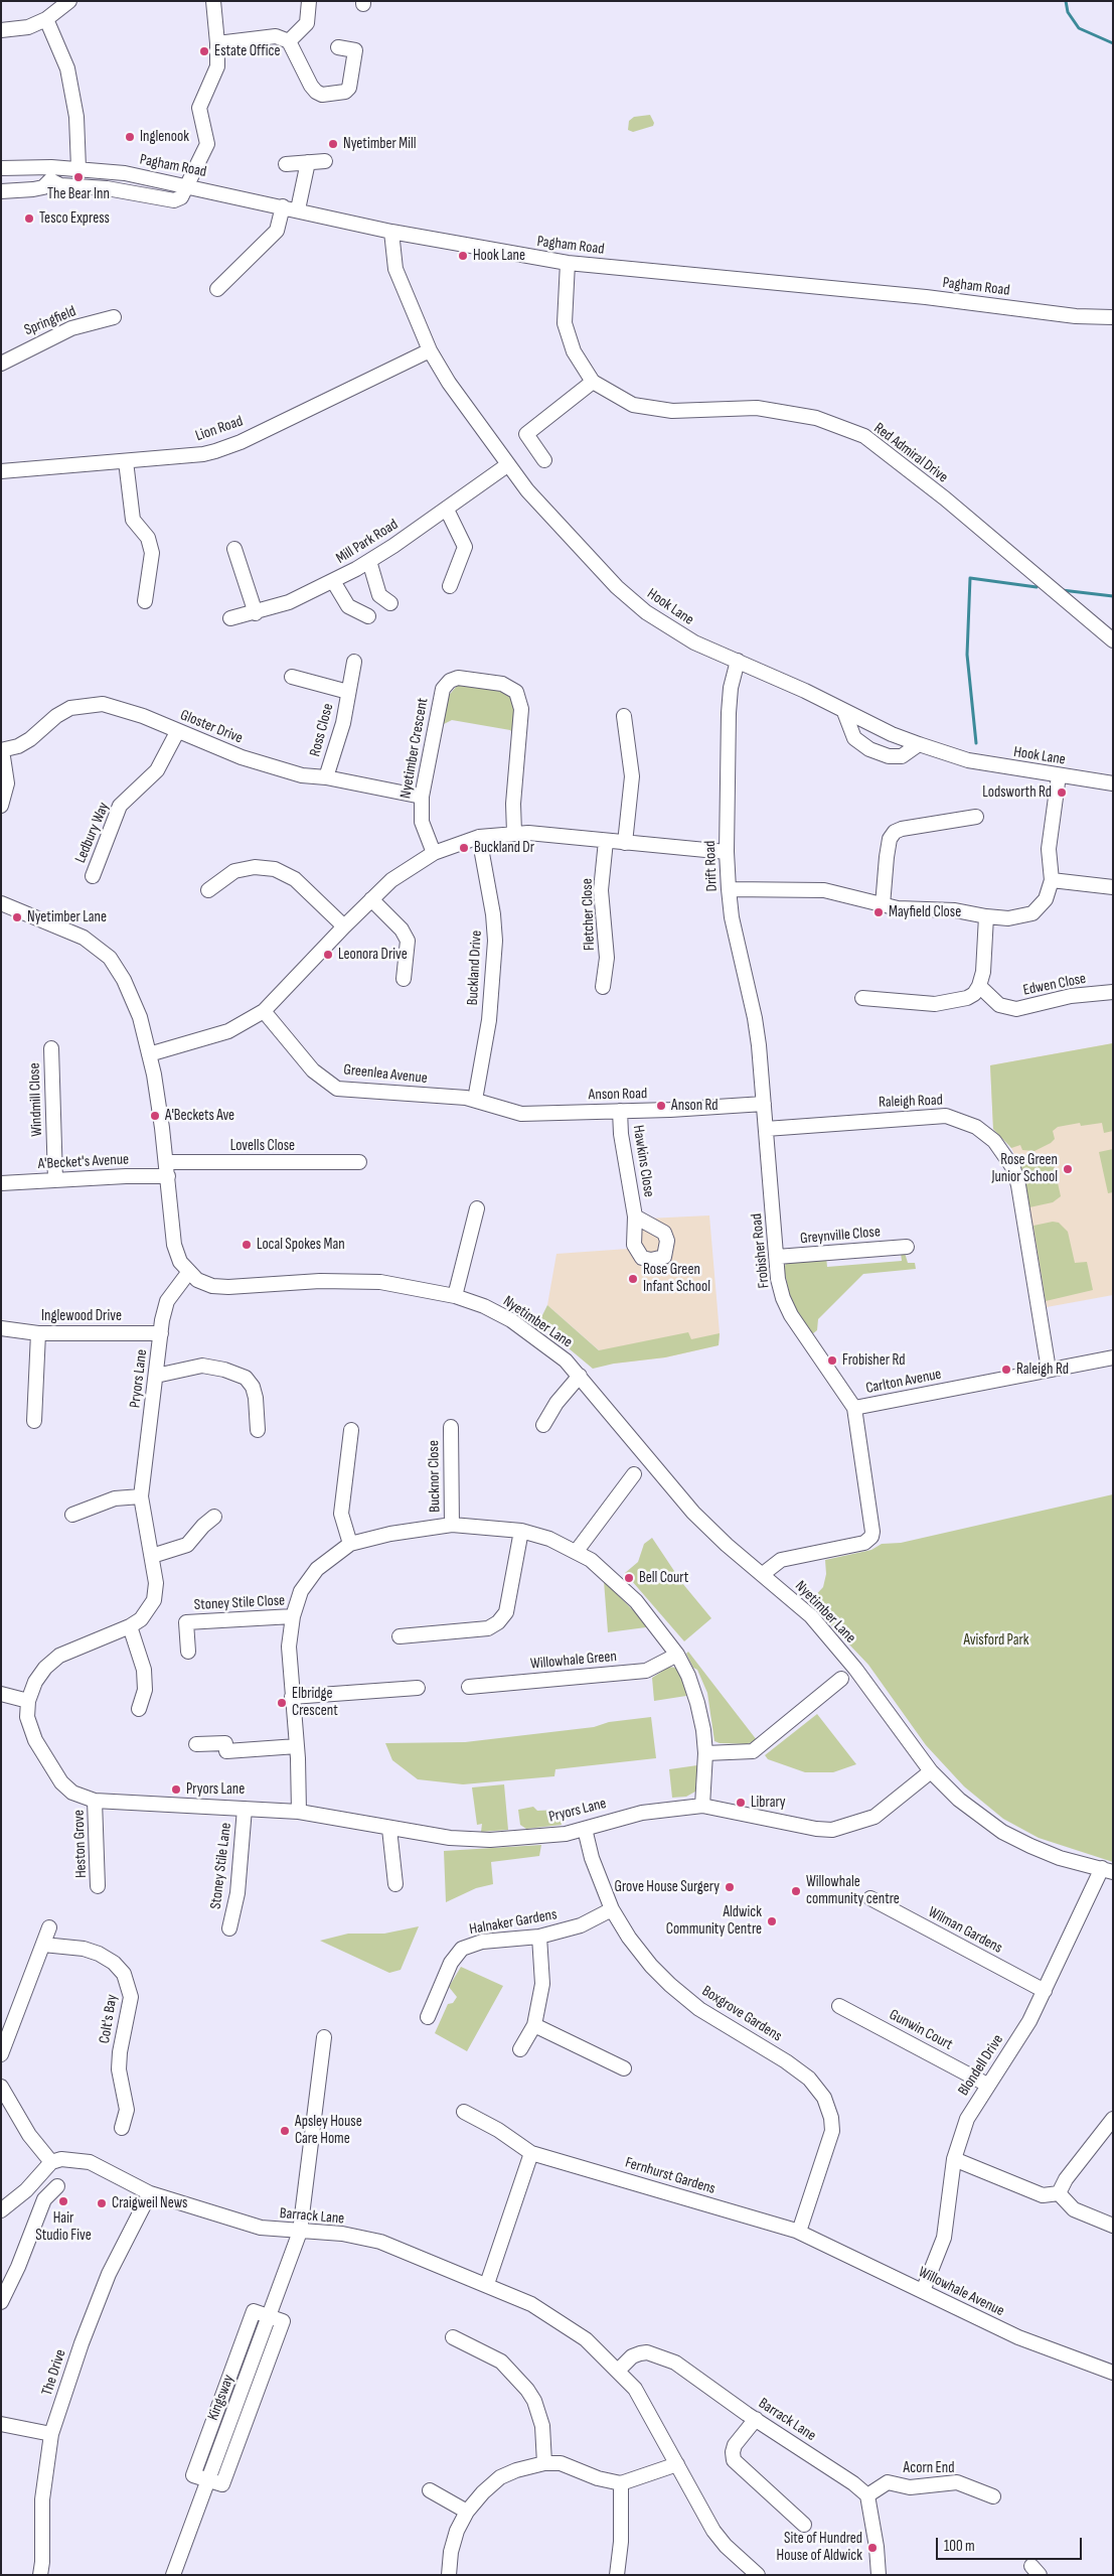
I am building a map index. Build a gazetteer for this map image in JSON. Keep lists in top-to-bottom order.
{
  "streets": {
    "street": [
      "Pagham Road",
      "Springfield",
      "Lion Road",
      "Red Admiral Drive",
      "Mill Park Road",
      "Hook Lane",
      "Gloster Drive",
      "Ross Close",
      "Nyetimber Crescent",
      "Ledbury Way",
      "Drift Road",
      "Fletcher Close",
      "Buckland Drive",
      "Edwen Close",
      "Greenlea Avenue",
      "Anson Road",
      "Windmill Close",
      "Raleigh Road",
      "Lovells Close",
      "Hawkins Close",
      "A'Becket's Avenue",
      "Greynville Close",
      "Frobisher Road",
      "Inglewood Drive",
      "Nyetimber Lane",
      "Pryors Lane",
      "Carlton Avenue",
      "Bucknor Close",
      "Stoney Stile Close",
      "Willowhale Green",
      "Heston Grove",
      "Stoney Stile Lane",
      "Halnaker Gardens",
      "Wilman Gardens",
      "Boxgrove Gardens",
      "Colt's Bay",
      "Gunwin Court",
      "Blondell Drive",
      "Fernhurst Gardens",
      "Barrack Lane",
      "Willowhale Avenue",
      "The Drive",
      "Acorn End"
    ]
  },
  "crossings": [
    ["Pagham Road", "Red Admiral Drive"],
    ["Pagham Road", "Hook Lane"],
    ["Lion Road", "Hook Lane"],
    ["Mill Park Road", "Hook Lane"],
    ["Hook Lane", "Drift Road"],
    ["Gloster Drive", "Ross Close"],
    ["Gloster Drive", "Nyetimber Crescent"],
    ["Gloster Drive", "Ledbury Way"],
    ["Drift Road", "Frobisher Road"],
    ["Buckland Drive", "Greenlea Avenue"],
    ["Buckland Drive", "Anson Road"],
    ["Greenlea Avenue", "Anson Road"],
    ["Anson Road", "Hawkins Close"],
    ["Anson Road", "Frobisher Road"],
    ["Windmill Close", "A'Becket's Avenue"],
    ["Raleigh Road", "Frobisher Road"],
    ["Raleigh Road", "Carlton Avenue"],
    ["Greynville Close", "Frobisher Road"],
    ["Frobisher Road", "Carlton Avenue"],
    ["Inglewood Drive", "Pryors Lane"],
    ["Nyetimber Lane", "Pryors Lane"],
    ["Nyetimber Lane", "Carlton Avenue"],
    ["Nyetimber Lane", "Blondell Drive"],
    ["Pryors Lane", "Heston Grove"],
    ["Pryors Lane", "Stoney Stile Lane"],
    ["Pryors Lane", "Boxgrove Gardens"],
    ["Halnaker Gardens", "Boxgrove Gardens"],
    ["Wilman Gardens", "Blondell Drive"],
    ["Boxgrove Gardens", "Fernhurst Gardens"],
    ["Boxgrove Gardens", "Willowhale Avenue"],
    ["Gunwin Court", "Blondell Drive"],
    ["Blondell Drive", "Willowhale Avenue"],
    ["Fernhurst Gardens", "Willowhale Avenue"],
    ["Barrack Lane", "The Drive"],
    ["Barrack Lane", "Acorn End"]
  ],
  "parks": ["Avisford Park"],
  "places": [
    "Estate Office",
    "Inglenook",
    "Nyetimber Mill",
    "The Bear Inn",
    "Tesco Express",
    "Hook Lane",
    "Lodsworth Rd",
    "Buckland Dr",
    "Mayfield Close",
    "Nyetimber Lane",
    "Leonora Drive",
    "Anson Rd",
    "A'Beckets Ave",
    "Rose Green Junior School",
    "Local Spokes Man",
    "Rose Green Infant School",
    "Frobisher Rd",
    "Raleigh Rd",
    "Bell Court",
    "Elbridge Crescent",
    "Pryors Lane",
    "Library",
    "Grove House Surgery",
    "Willowhale community centre",
    "Aldwick Community Centre",
    "Apsley House Care Home",
    "Hair Studio Five",
    "Craigweil News",
    "Site of Hundred House of Aldwick"
  ],
  "scale_bar": "100 m"
}
